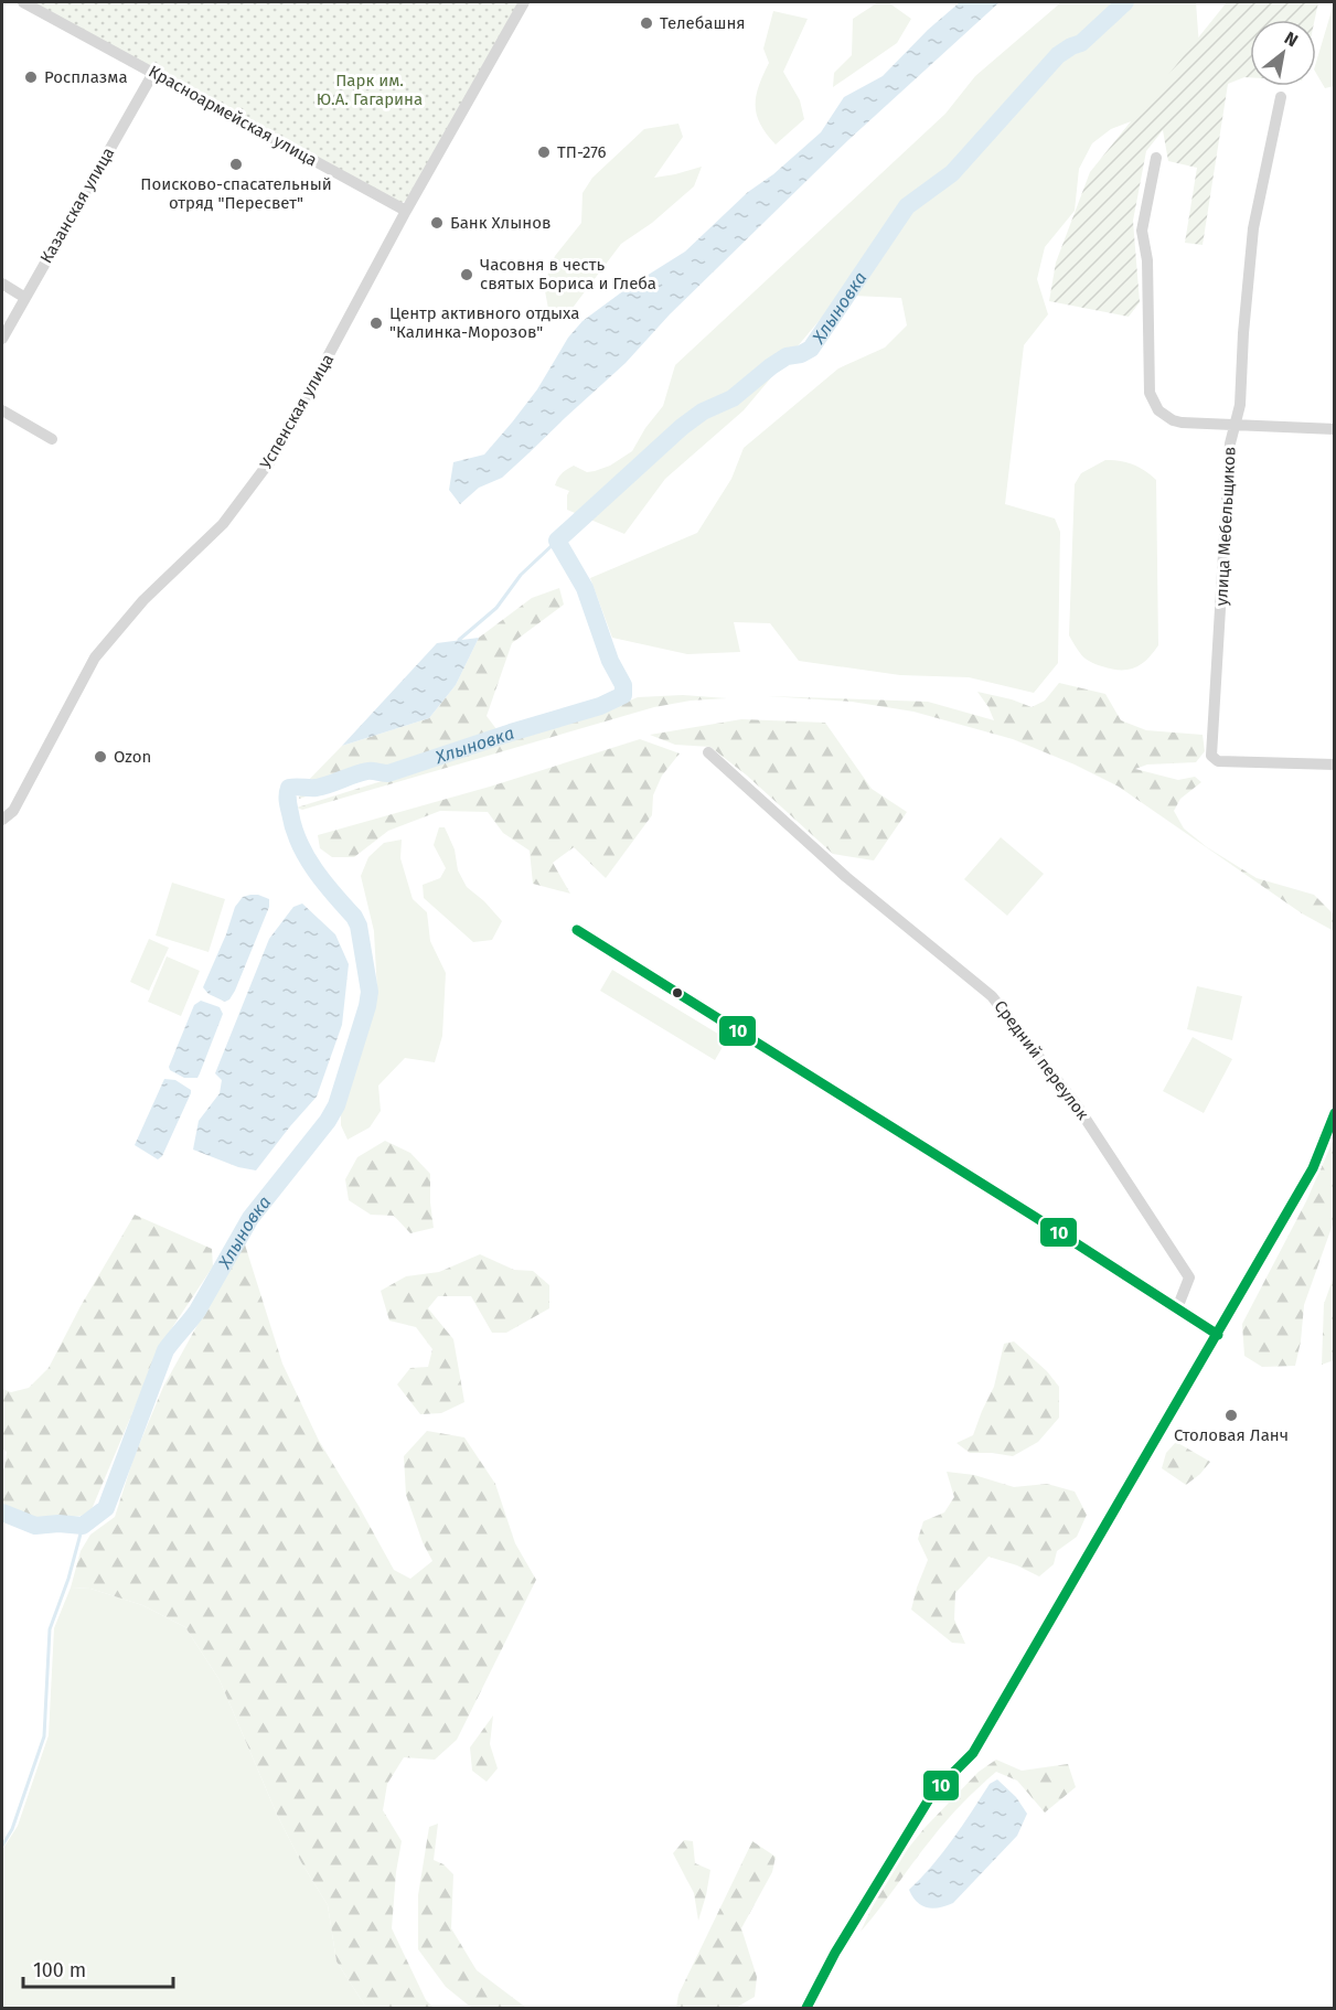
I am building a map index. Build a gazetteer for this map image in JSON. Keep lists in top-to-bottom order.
{
  "streets": {
    "street": [
      "Красноармейская улица",
      "Казанская улица",
      "Успенская улица",
      "улица Мебельщиков",
      "Средний переулок"
    ]
  },
  "crossings": [
    ["Красноармейская улица", "Казанская улица"],
    ["Красноармейская улица", "Успенская улица"]
  ],
  "water": ["Хлыновка"],
  "parks": ["Парк им. Ю.А. Гагарина"],
  "places": [
    "Телебашня",
    "Росплазма",
    "ТП-276",
    "Поисково-спасательный отряд \"Пересвет\"",
    "Банк Хлынов",
    "Часовня в честь святых Бориса и Глеба",
    "Центр активного отдыха \"Калинка-Морозов\"",
    "Ozon",
    "Столовая Ланч"
  ],
  "lines": ["transit line 10"],
  "scale_bar": "100 m",
  "north": "top right"
}
